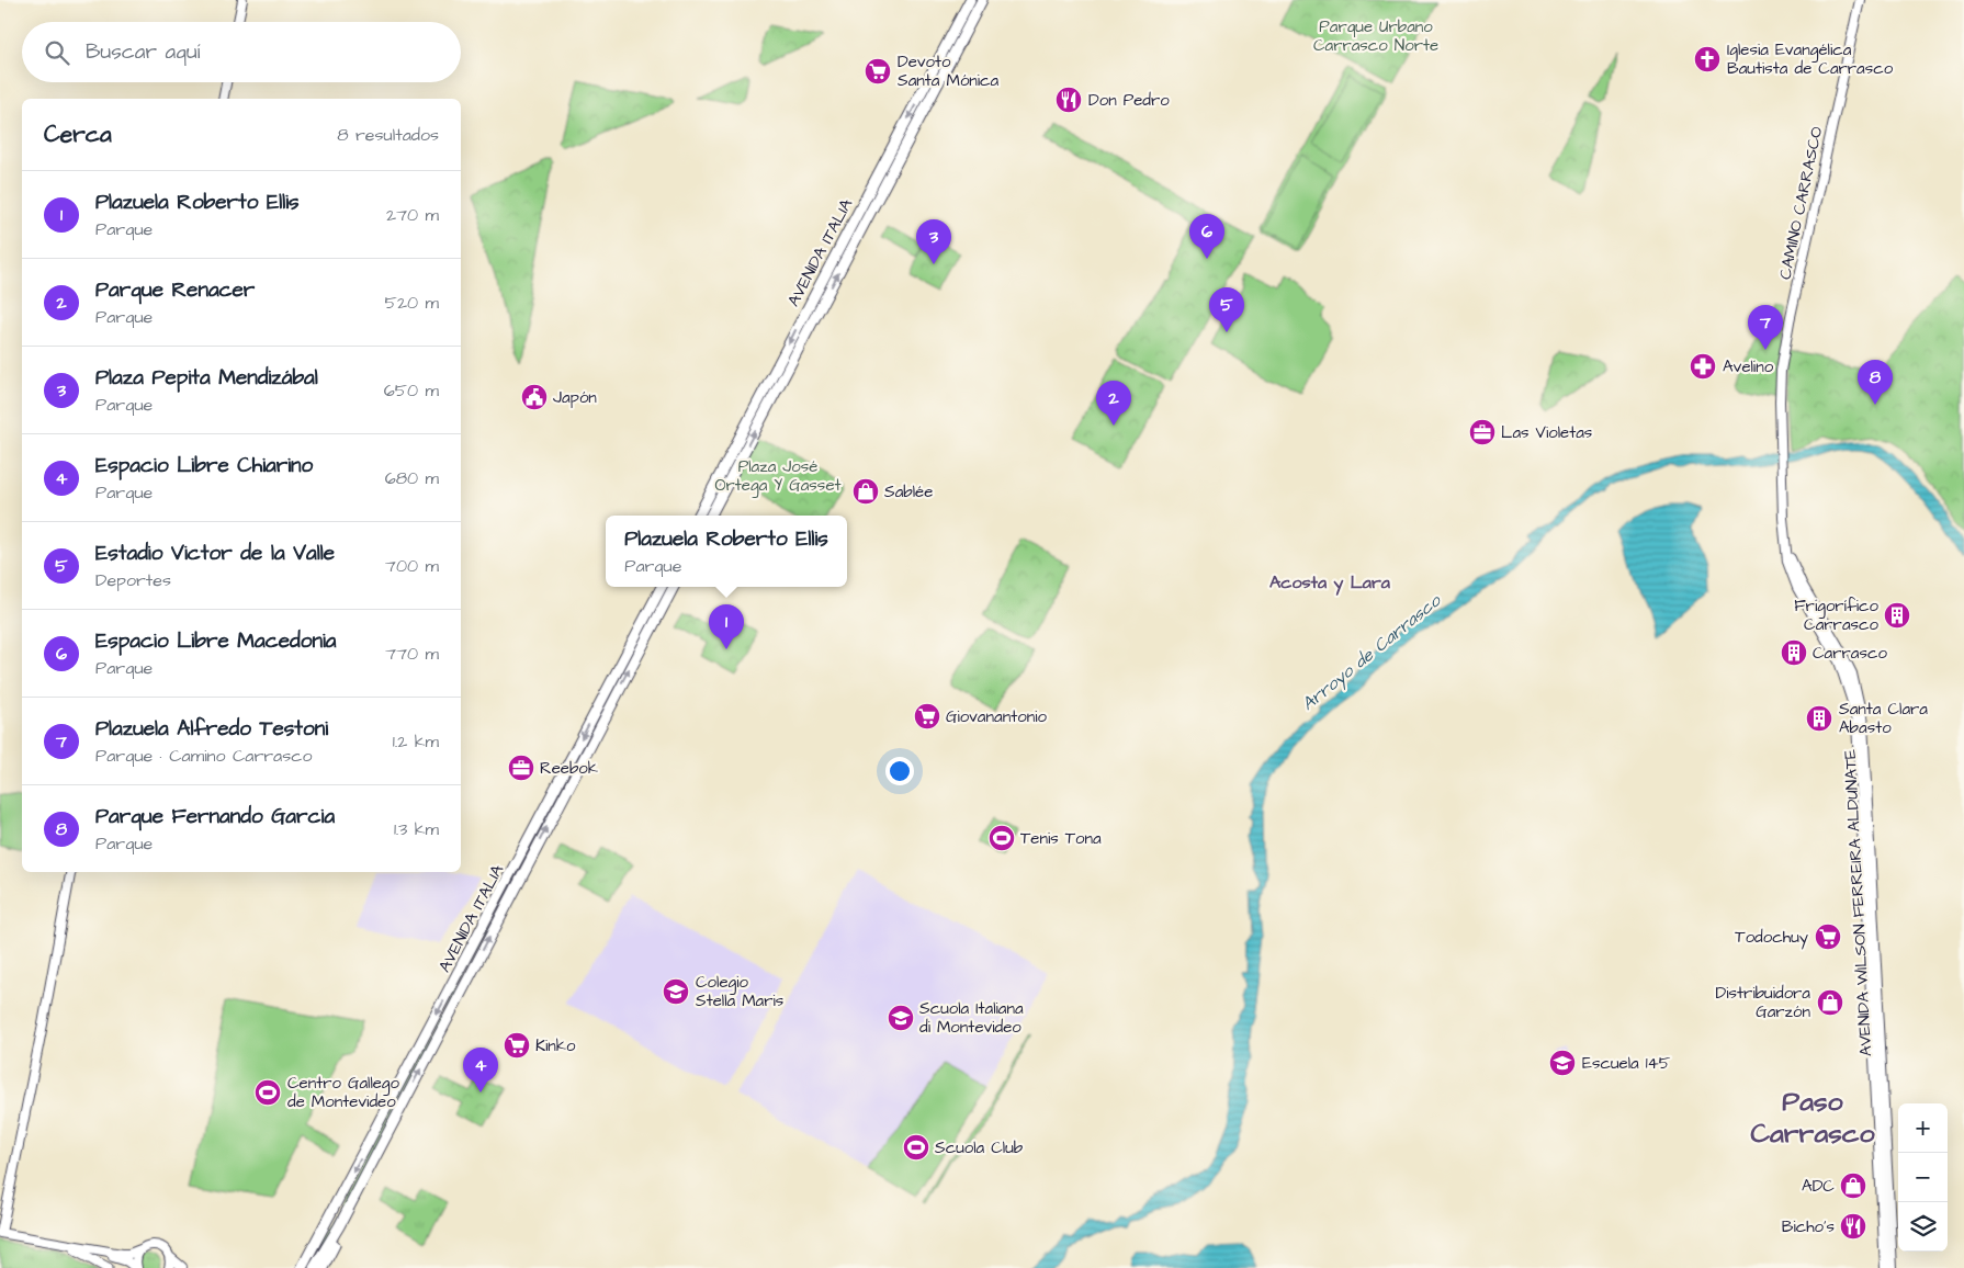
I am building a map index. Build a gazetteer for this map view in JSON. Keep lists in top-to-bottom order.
{
  "streets": {
    "main road": ["CAMINO CARRASCO", "AVENIDA ITALIA", "AVENIDA WILSON FERREIRA ALDUNATE"]
  },
  "crossings": [
    ["CAMINO CARRASCO", "AVENIDA WILSON FERREIRA ALDUNATE"]
  ],
  "districts": ["Acosta y Lara", "Paso Carrasco"],
  "water": ["Arroyo de Carrasco"],
  "parks": ["Parque Urbano Carrasco Norte", "Plaza José Ortega Y Gasset"],
  "places": {
    "church": ["Iglesia Evangélica Bautista de Carrasco"],
    "supermarket": [
      "Devoto Santa Mónica",
      "Giovanantonio",
      "Todochuy",
      "Kinko"
    ],
    "restaurant": ["Don Pedro", "Bicho's"],
    "pharmacy": ["Avelino"],
    "public building": ["Japón"],
    "office": ["Las Violetas", "Reebok"],
    "shop": ["Sablée", "Distribuidora Garzón", "ADC"],
    "building": ["Frigorífico Carrasco", "Carrasco", "Santa Clara Abasto"],
    "sports": ["Tenis Tona", "Centro Gallego de Montevideo", "Scuola Club"],
    "school or university": ["Colegio Stella Maris", "Scuola Italiana di Montevideo", "Escuela 145"]
  },
  "page": {
    "search": "Buscar aquí",
    "heading": ["Cerca", "8 resultados"],
    "list": [
      {
        "mark": "1",
        "name": "Plazuela Roberto Ellis",
        "note": "Parque",
        "value": "270 m"
      },
      {
        "mark": "2",
        "name": "Parque Renacer",
        "note": "Parque",
        "value": "520 m"
      },
      {
        "mark": "3",
        "name": "Plaza Pepita Mendizábal",
        "note": "Parque",
        "value": "650 m"
      },
      {
        "mark": "4",
        "name": "Espacio Libre Chiarino",
        "note": "Parque",
        "value": "680 m"
      },
      {
        "mark": "5",
        "name": "Estadio Victor de la Valle",
        "note": "Deportes",
        "value": "700 m"
      },
      {
        "mark": "6",
        "name": "Espacio Libre Macedonia",
        "note": "Parque",
        "value": "770 m"
      },
      {
        "mark": "7",
        "name": "Plazuela Alfredo Testoni",
        "note": "Parque · Camino Carrasco",
        "value": "1.2 km"
      },
      {
        "mark": "8",
        "name": "Parque Fernando Garcia",
        "note": "Parque",
        "value": "1.3 km"
      }
    ],
    "pins": [
      "6",
      "3",
      "5",
      "7",
      "8",
      "2",
      "1",
      "4"
    ],
    "popup": ["Plazuela Roberto Ellis", "Parque"],
    "map_buttons": ["+", "−"]
  }
}
